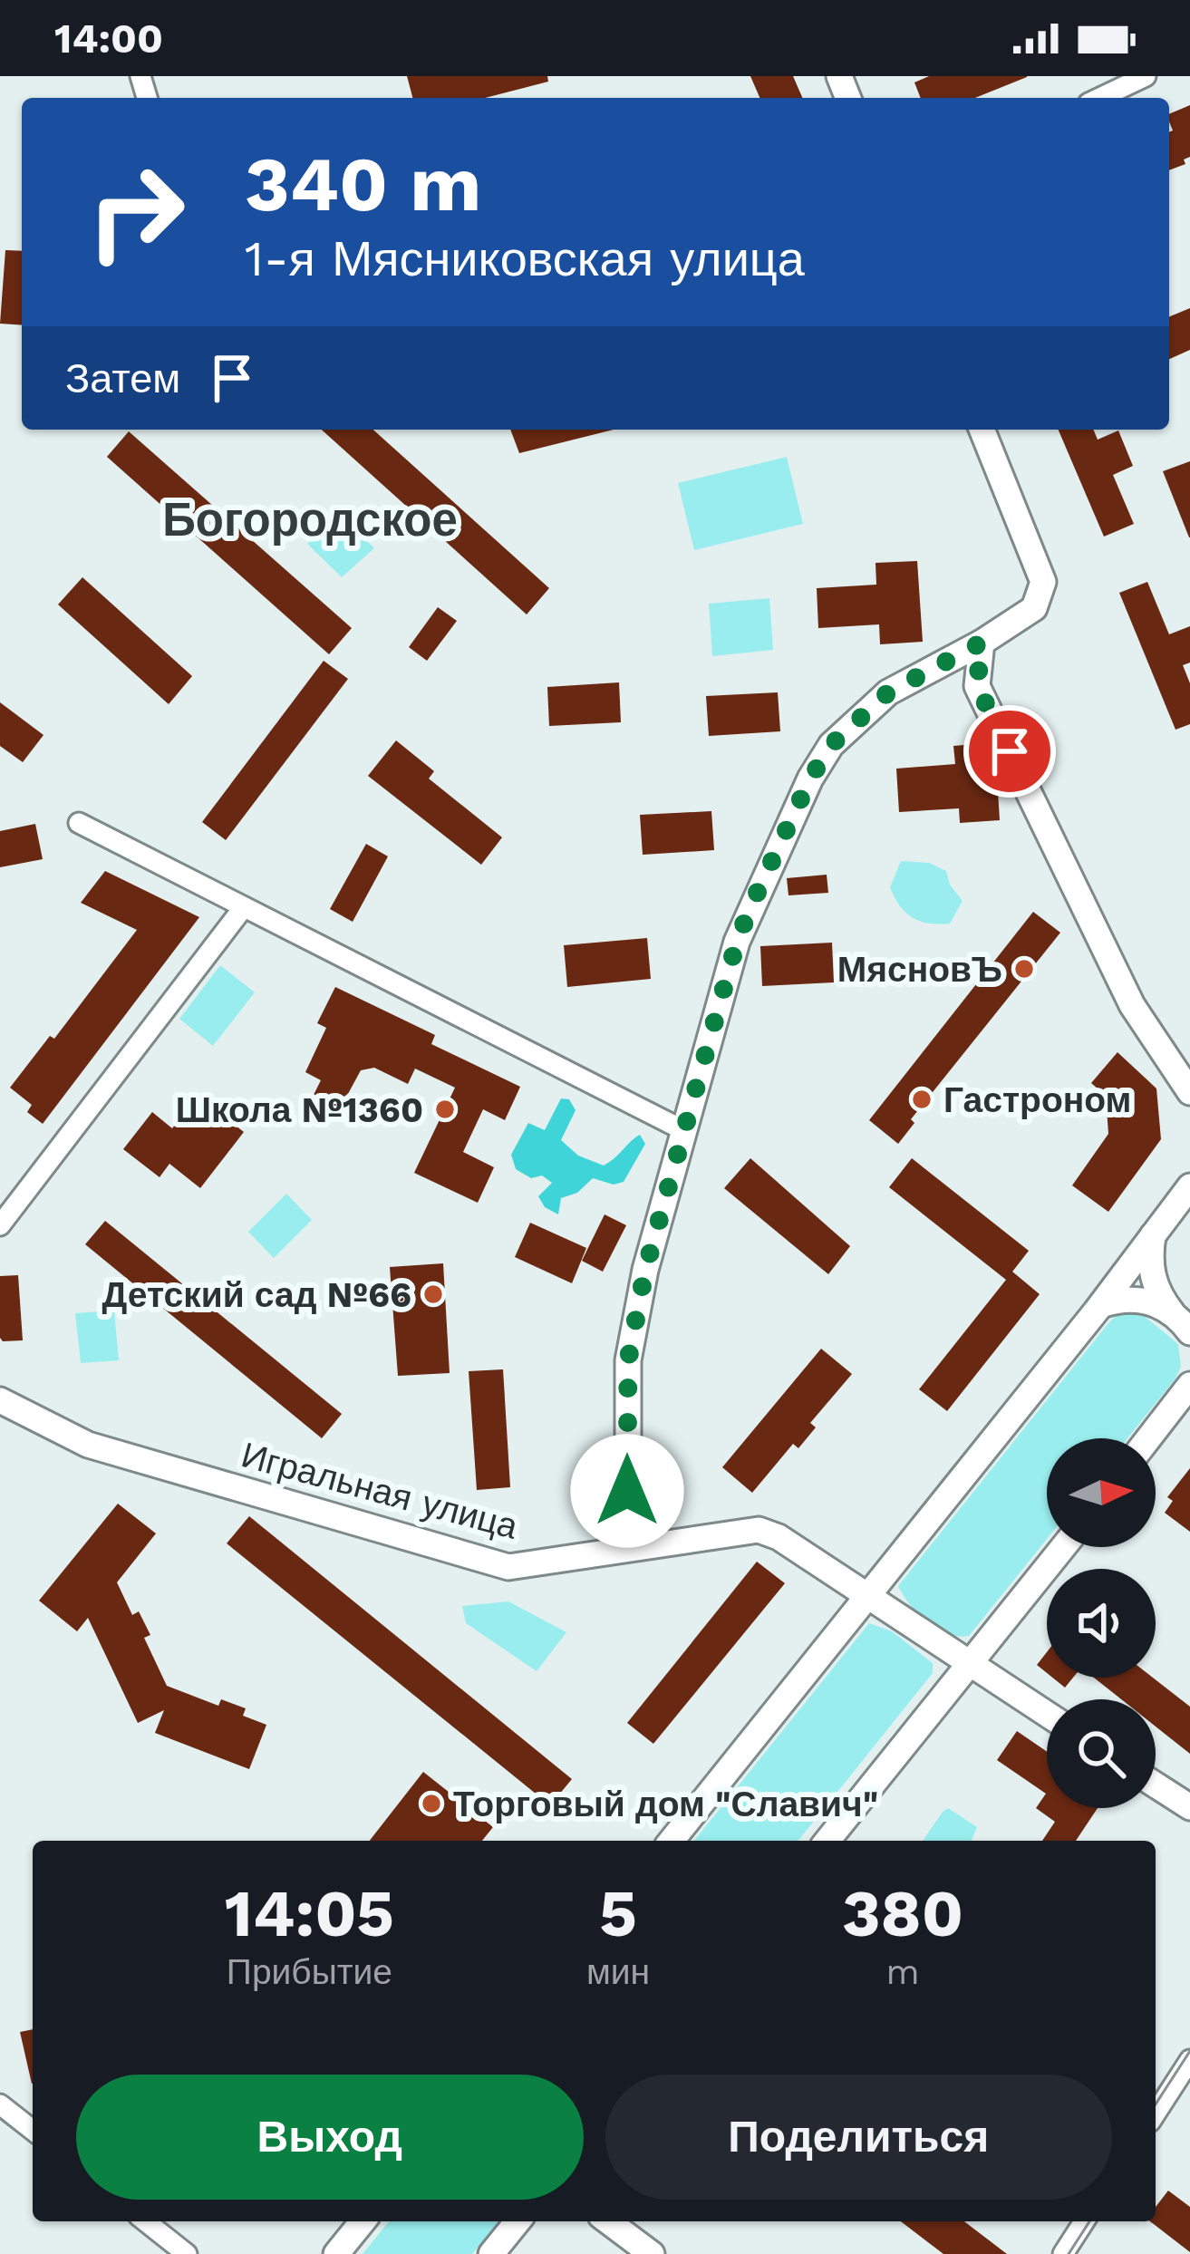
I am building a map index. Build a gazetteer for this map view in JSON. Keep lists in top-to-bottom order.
{
  "streets": {
    "street": ["Игральная улица"]
  },
  "districts": ["Богородское"],
  "places": [
    "МясновЪ",
    "Гастроном",
    "Школа №1360",
    "Детский сад №66",
    "Торговый дом \"Славич\""
  ],
  "north": "right",
  "page": {
    "status": "14:00",
    "turn": ["340 m", "1-я Мясниковская улица"],
    "then": "Затем",
    "eta": [
      "14:05",
      "Прибытие",
      "5",
      "мин",
      "380",
      "m"
    ],
    "buttons": ["Выход", "Поделиться"]
  }
}
